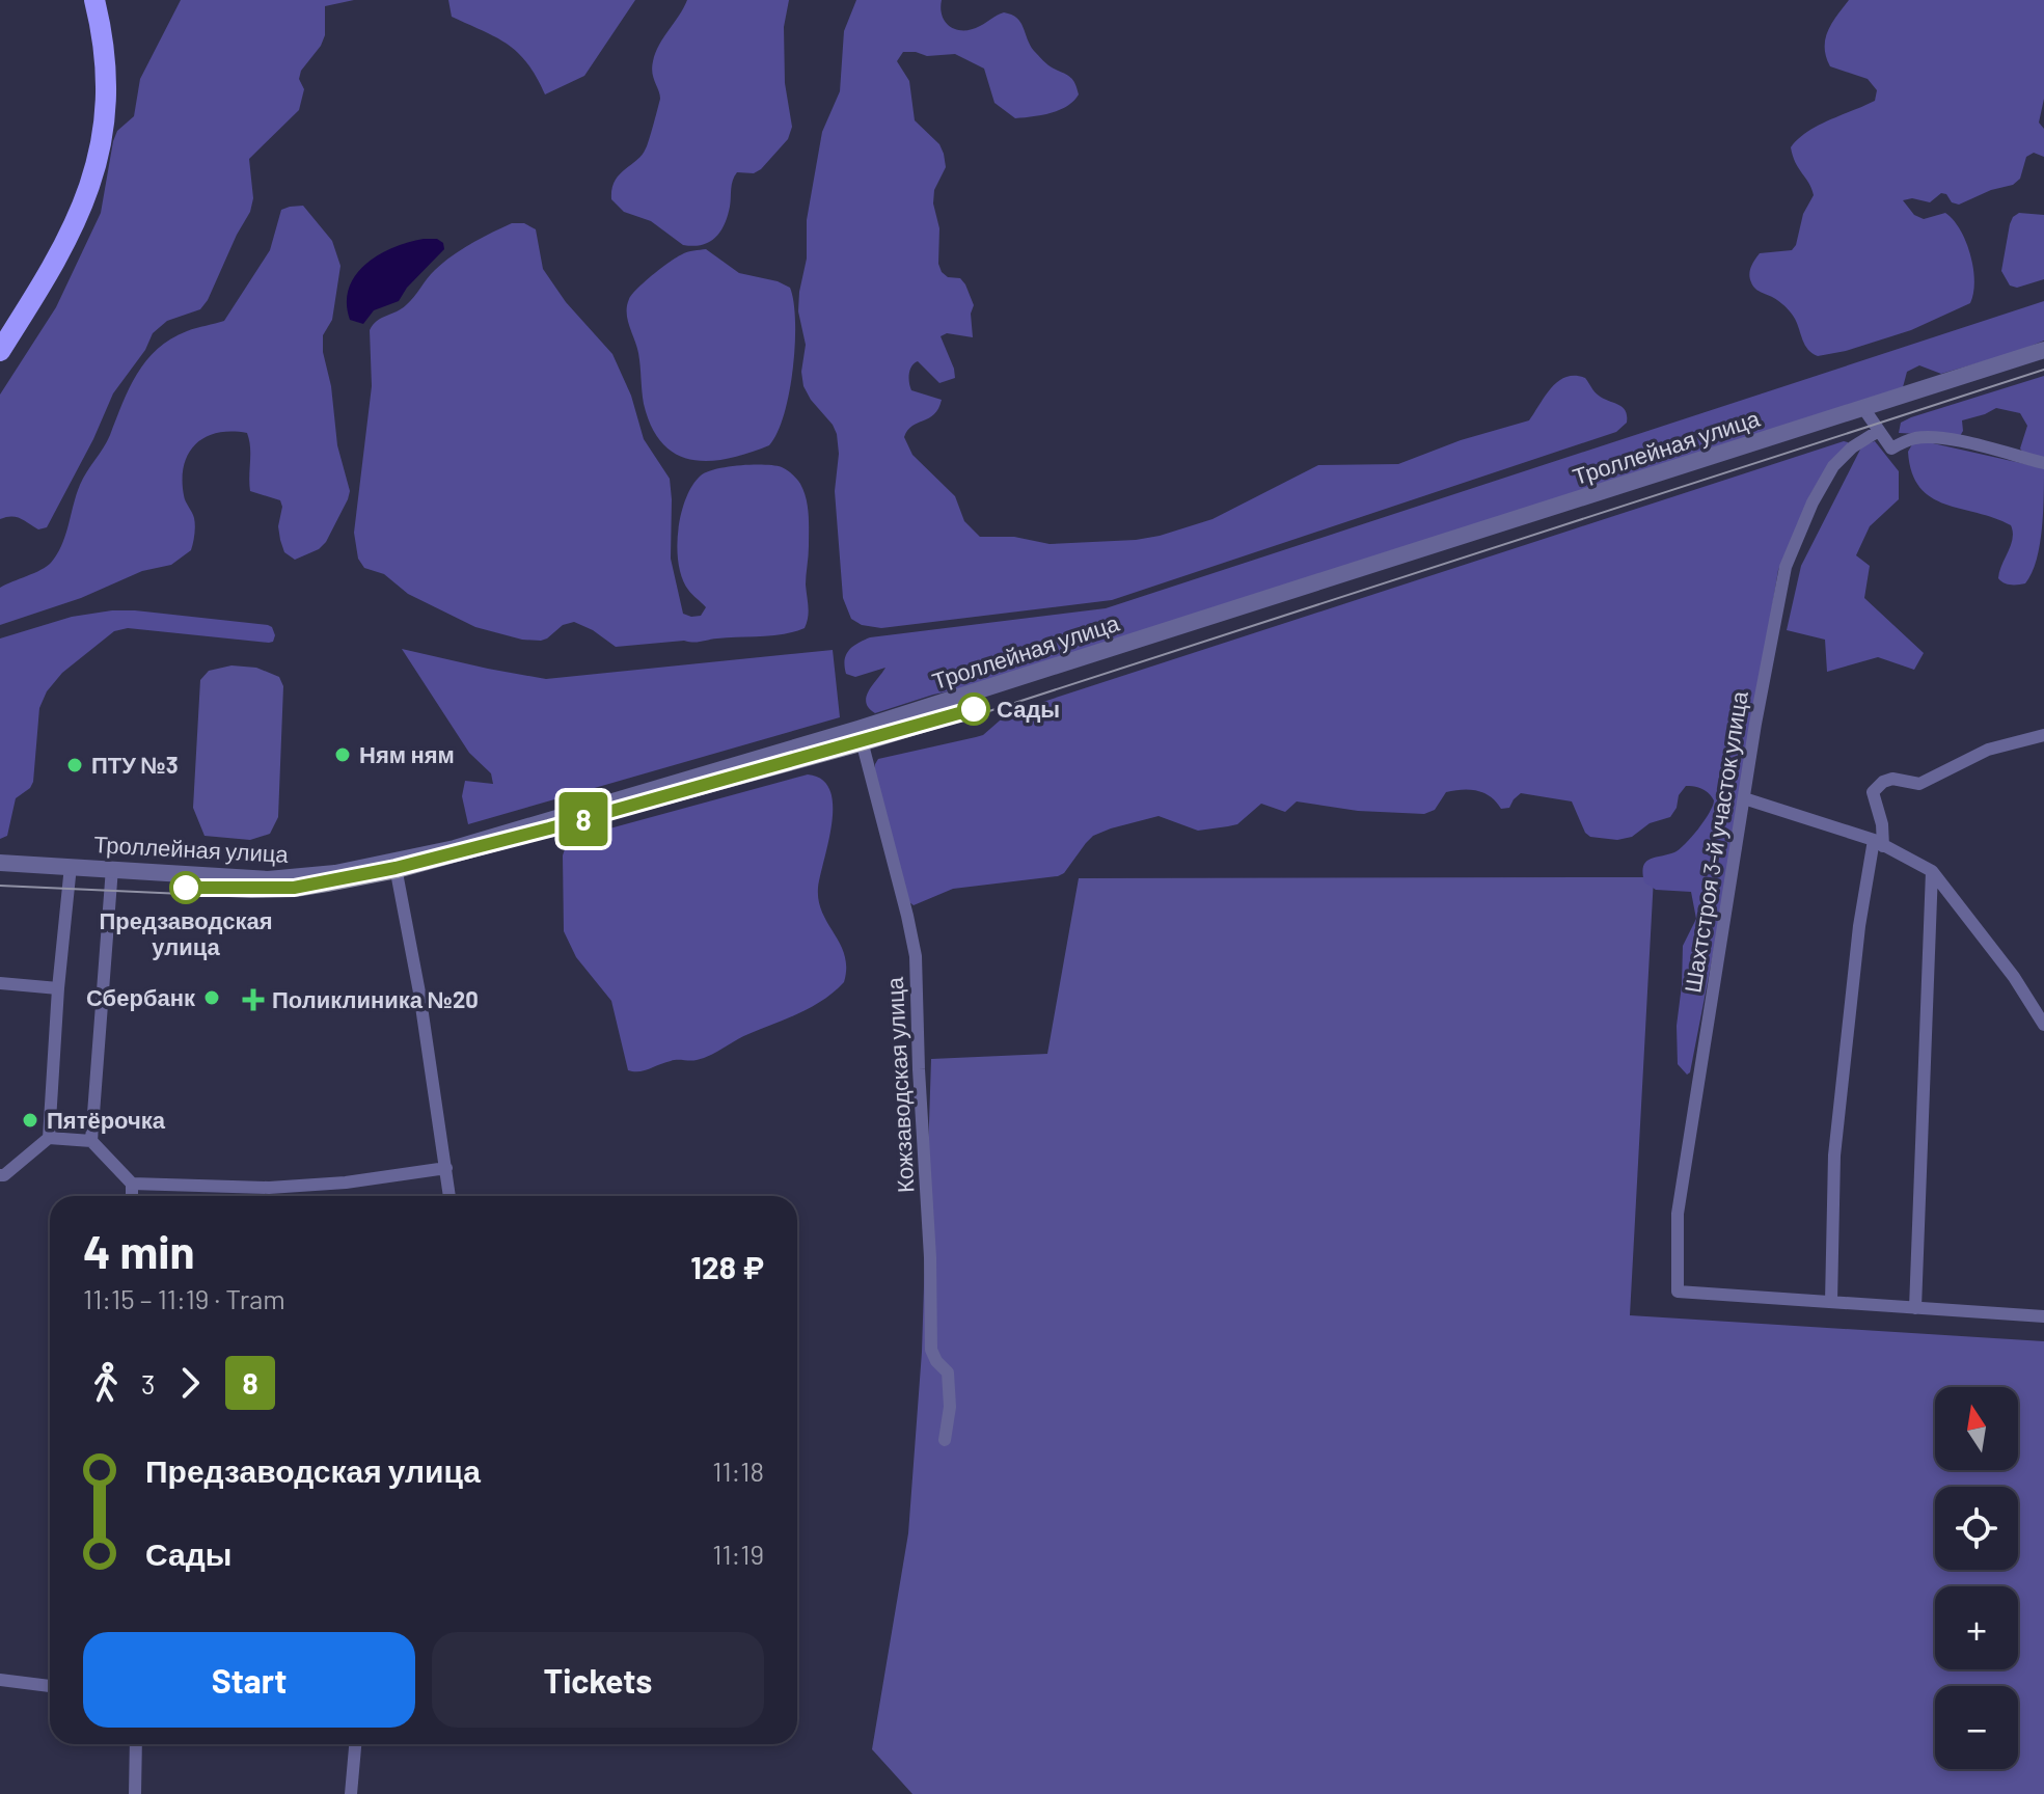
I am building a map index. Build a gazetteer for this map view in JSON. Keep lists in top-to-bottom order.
{
  "streets": {
    "street": ["Троллейная улица", "Шахтстроя 3-й участок улица", "Кожзаводская улица"]
  },
  "crossings": [
    ["Троллейная улица", "Кожзаводская улица"]
  ],
  "places": {
    "other": [
      "Сады",
      "Ням ням",
      "ПТУ №3",
      "Предзаводская улица",
      "Сбербанк",
      "Пятёрочка"
    ],
    "health": ["Поликлиника №20"]
  },
  "lines": ["tram line 8"],
  "north": "top",
  "page": {
    "on_map": "8",
    "heading": ["4 min", "11:15 – 11:19 · Tram", "128 ₽"],
    "legs": ["3", "8"],
    "map_buttons": ["+", "−"],
    "list": [
      {
        "name": "Предзаводская улица",
        "value": "11:18"
      },
      {
        "name": "Сады",
        "value": "11:19"
      }
    ],
    "buttons": ["Start", "Tickets"]
  }
}
